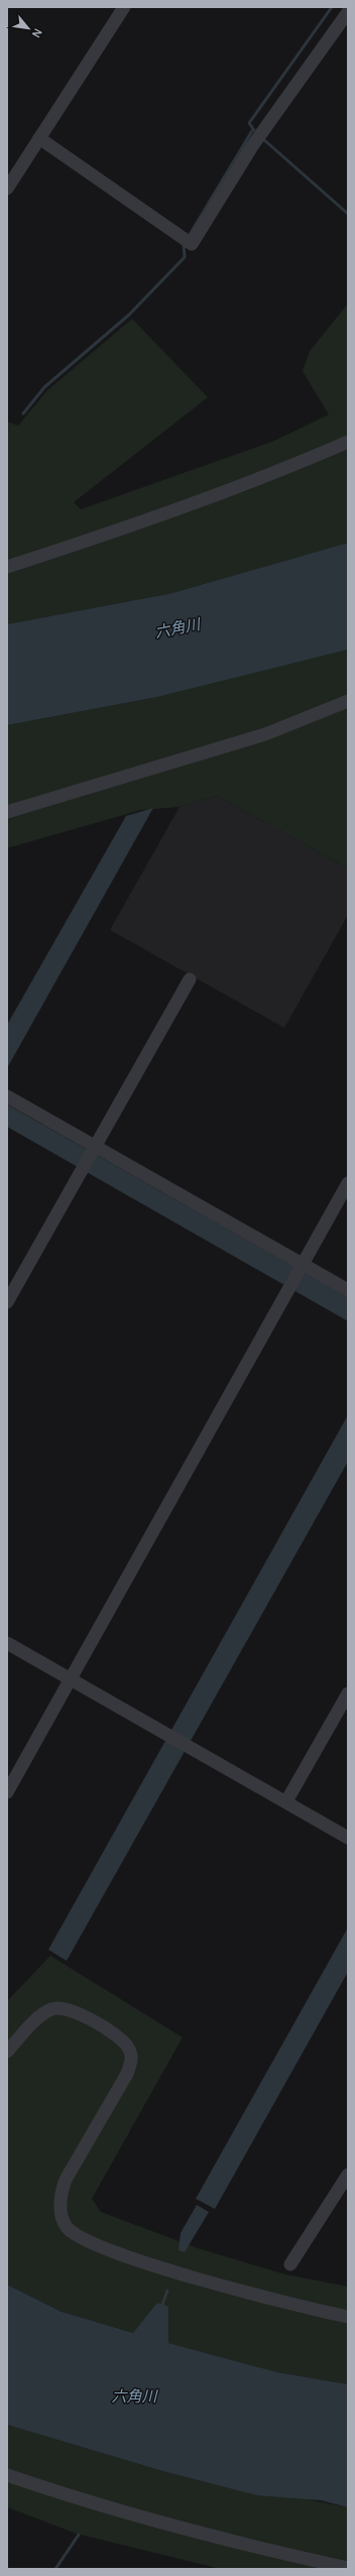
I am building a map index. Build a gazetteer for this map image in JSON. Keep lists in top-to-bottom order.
{
  "water": ["六角川"],
  "north": "bottom right"
}
